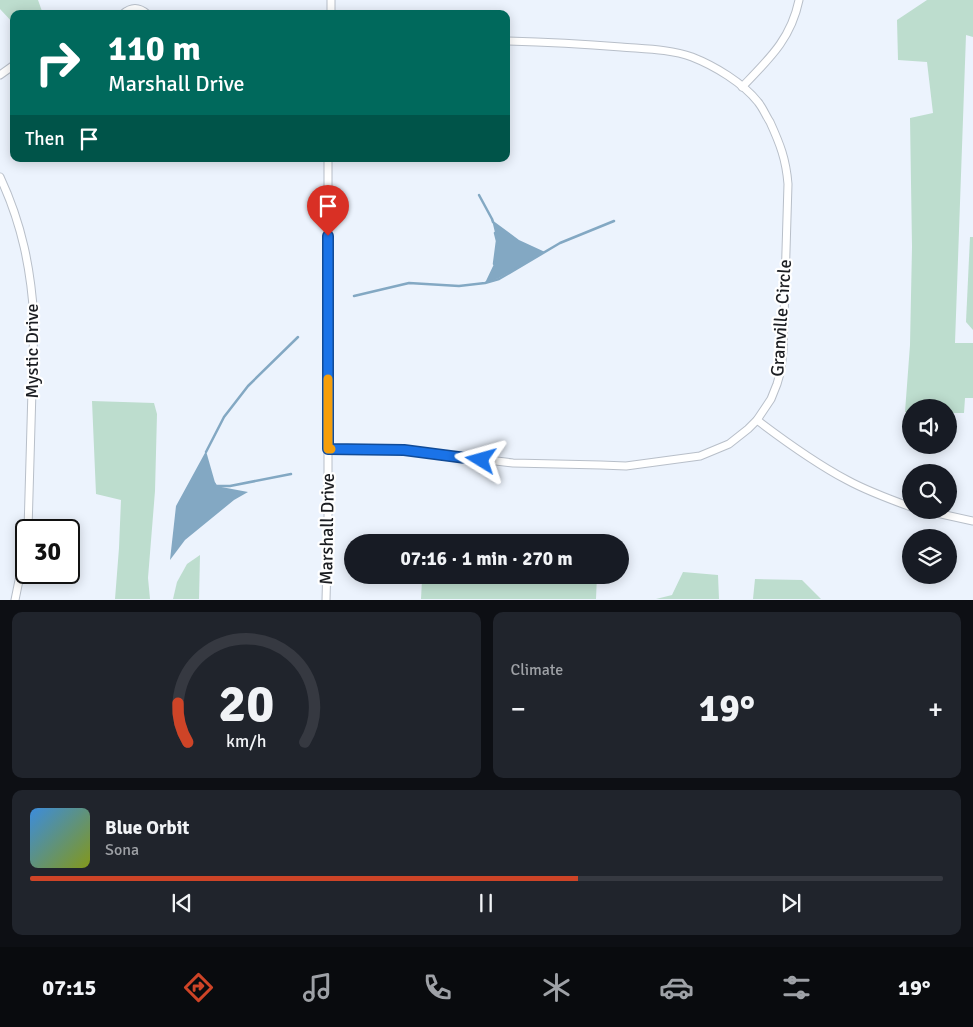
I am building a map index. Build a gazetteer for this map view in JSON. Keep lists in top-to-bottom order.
{
  "streets": {
    "street": ["Granville Circle", "Mystic Drive", "Marshall Drive"]
  },
  "crossings": [
    ["Granville Circle", "Marshall Drive"]
  ],
  "page": {
    "turn": ["110 m", "Marshall Drive"],
    "then": "Then",
    "limit": "30",
    "trip": "07:16 · 1 min · 270 m",
    "tile": "Climate",
    "heat": ["−", "19°", "+"],
    "song": ["Blue Orbit", "Sona"],
    "tabs": ["07:15", "19°"],
    "gauge": ["20", "km/h"]
  }
}
